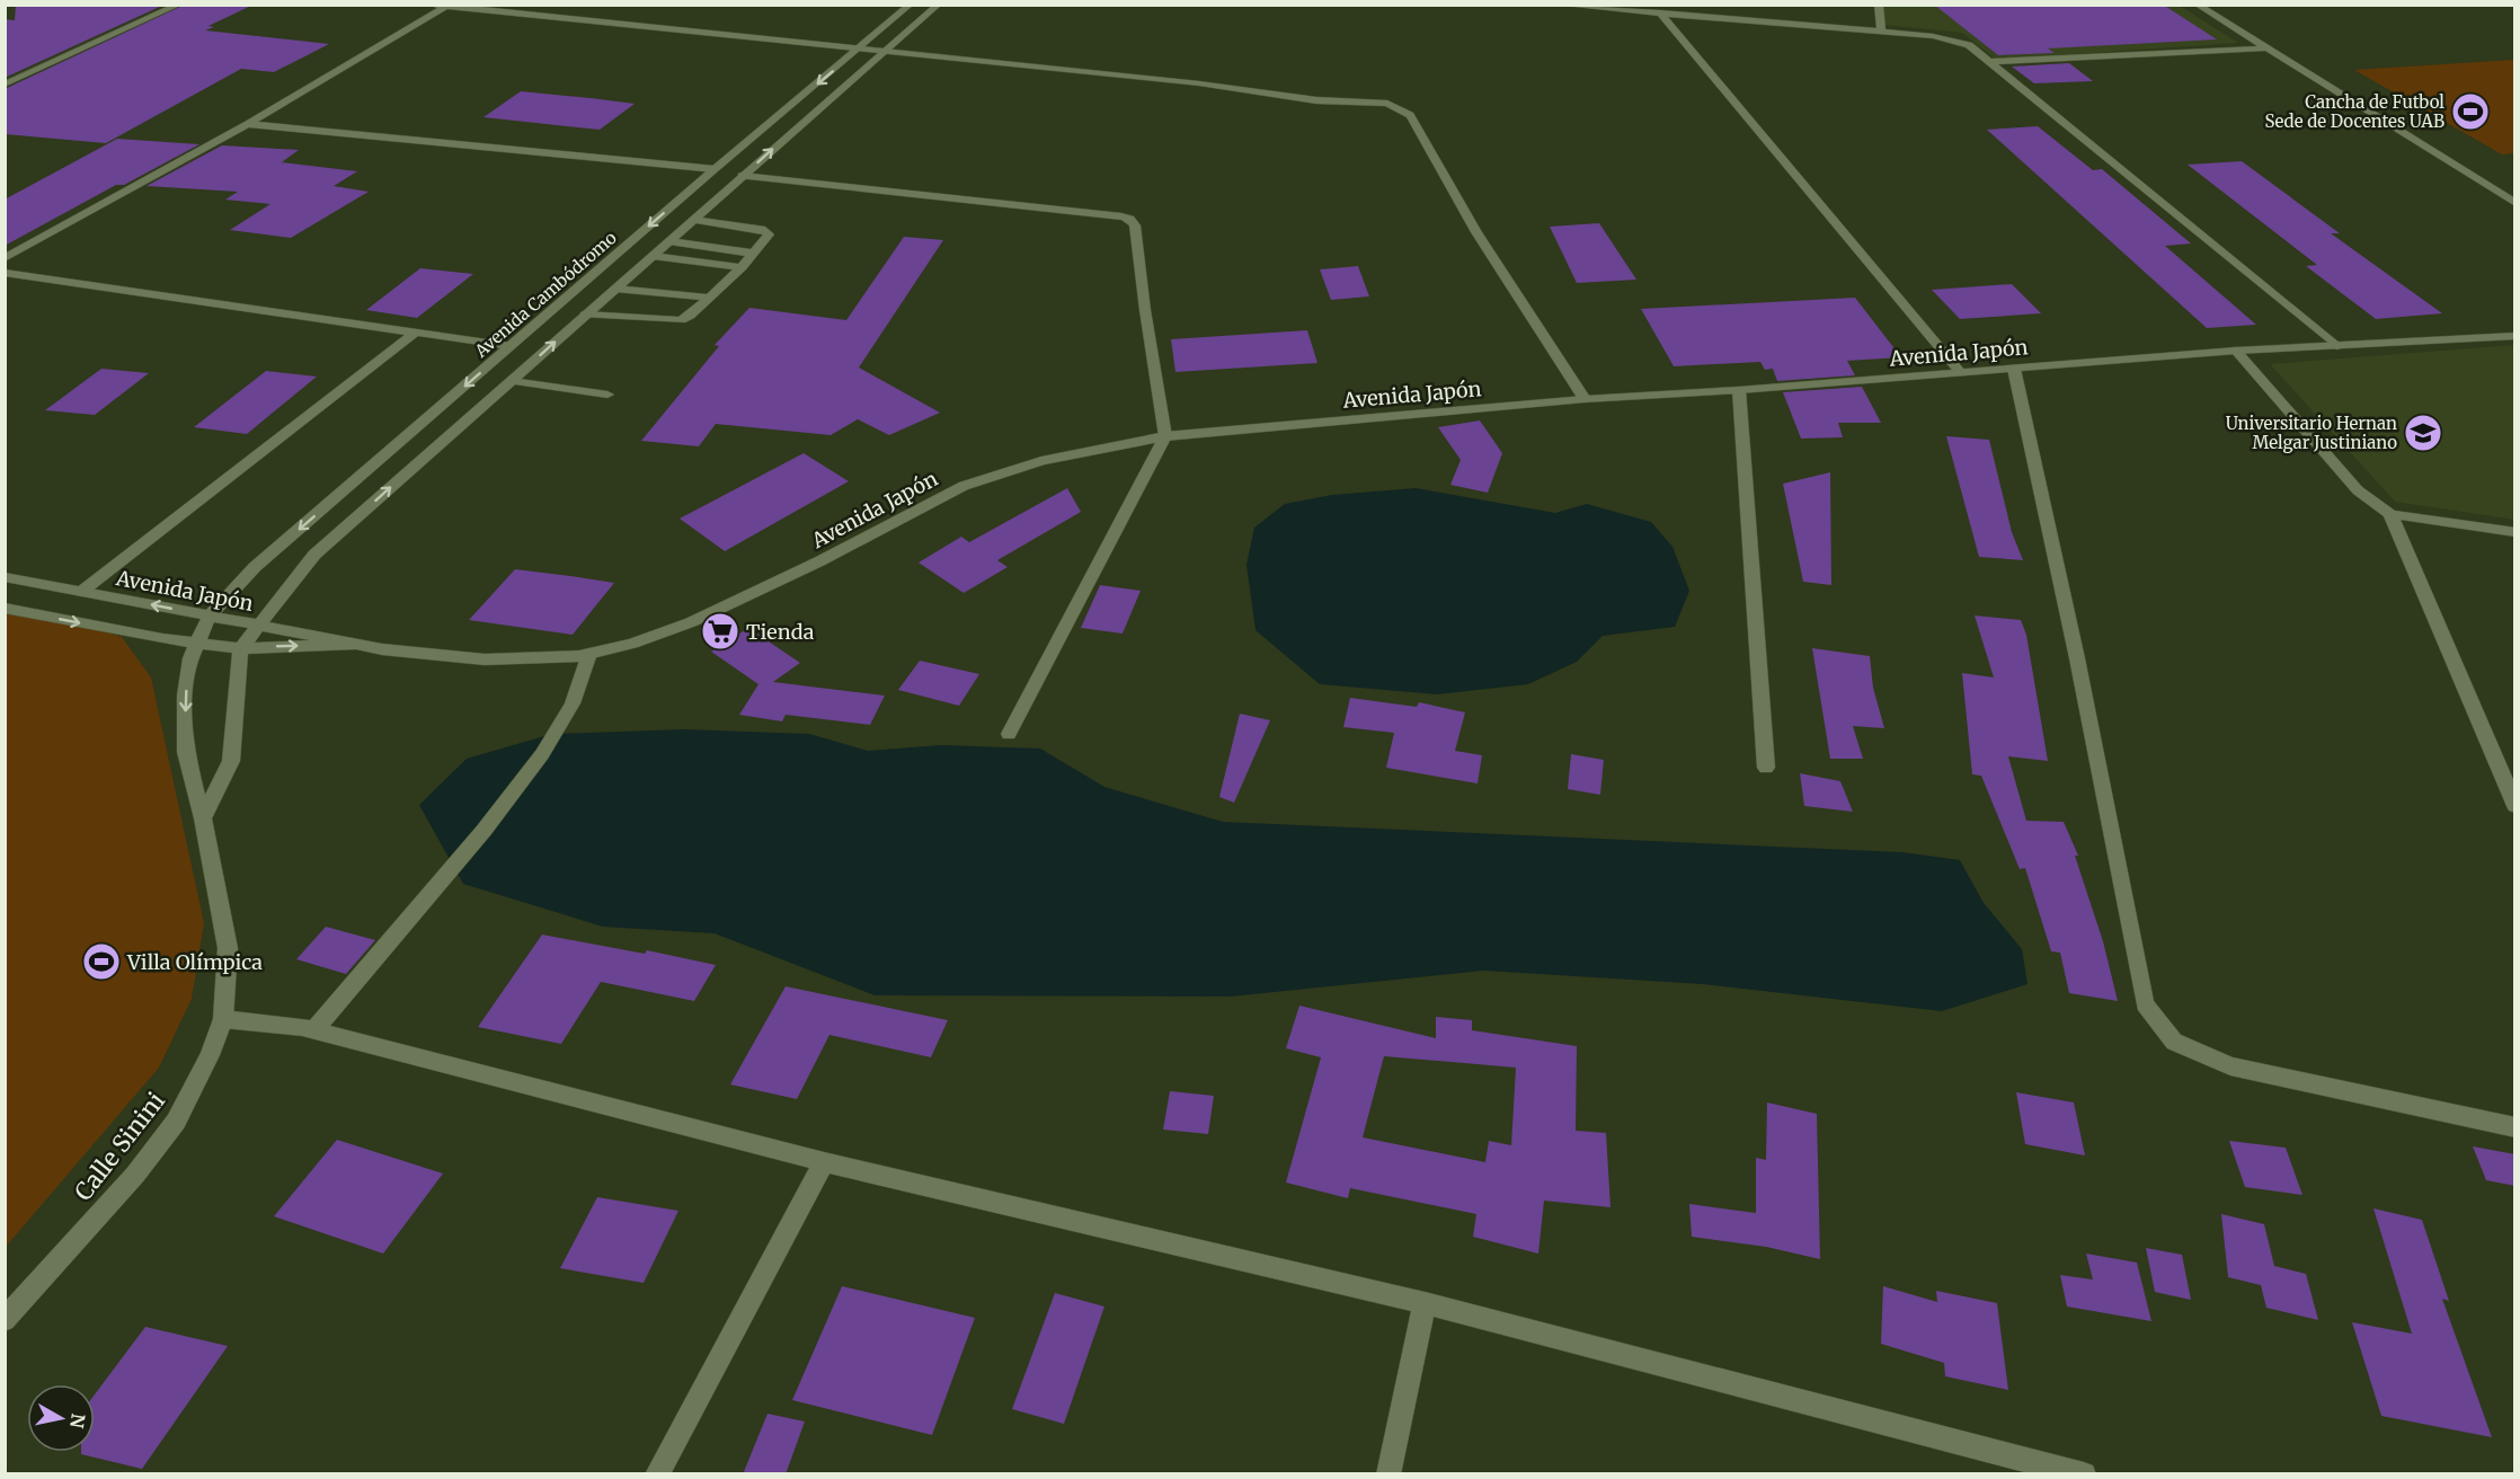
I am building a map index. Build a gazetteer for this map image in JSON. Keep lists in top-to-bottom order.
{
  "streets": {
    "street": ["Avenida Cambódromo", "Avenida Japón", "Calle Sinini"]
  },
  "crossings": [
    ["Avenida Cambódromo", "Avenida Japón"],
    ["Avenida Cambódromo", "Calle Sinini"],
    ["Avenida Japón", "Calle Sinini"]
  ],
  "places": {
    "sports": ["Cancha de Futbol Sede de Docentes UAB", "Villa Olímpica"],
    "school or university": ["Universitario Hernan Melgar Justiniano"],
    "supermarket": ["Tienda"]
  },
  "north": "right"
}
